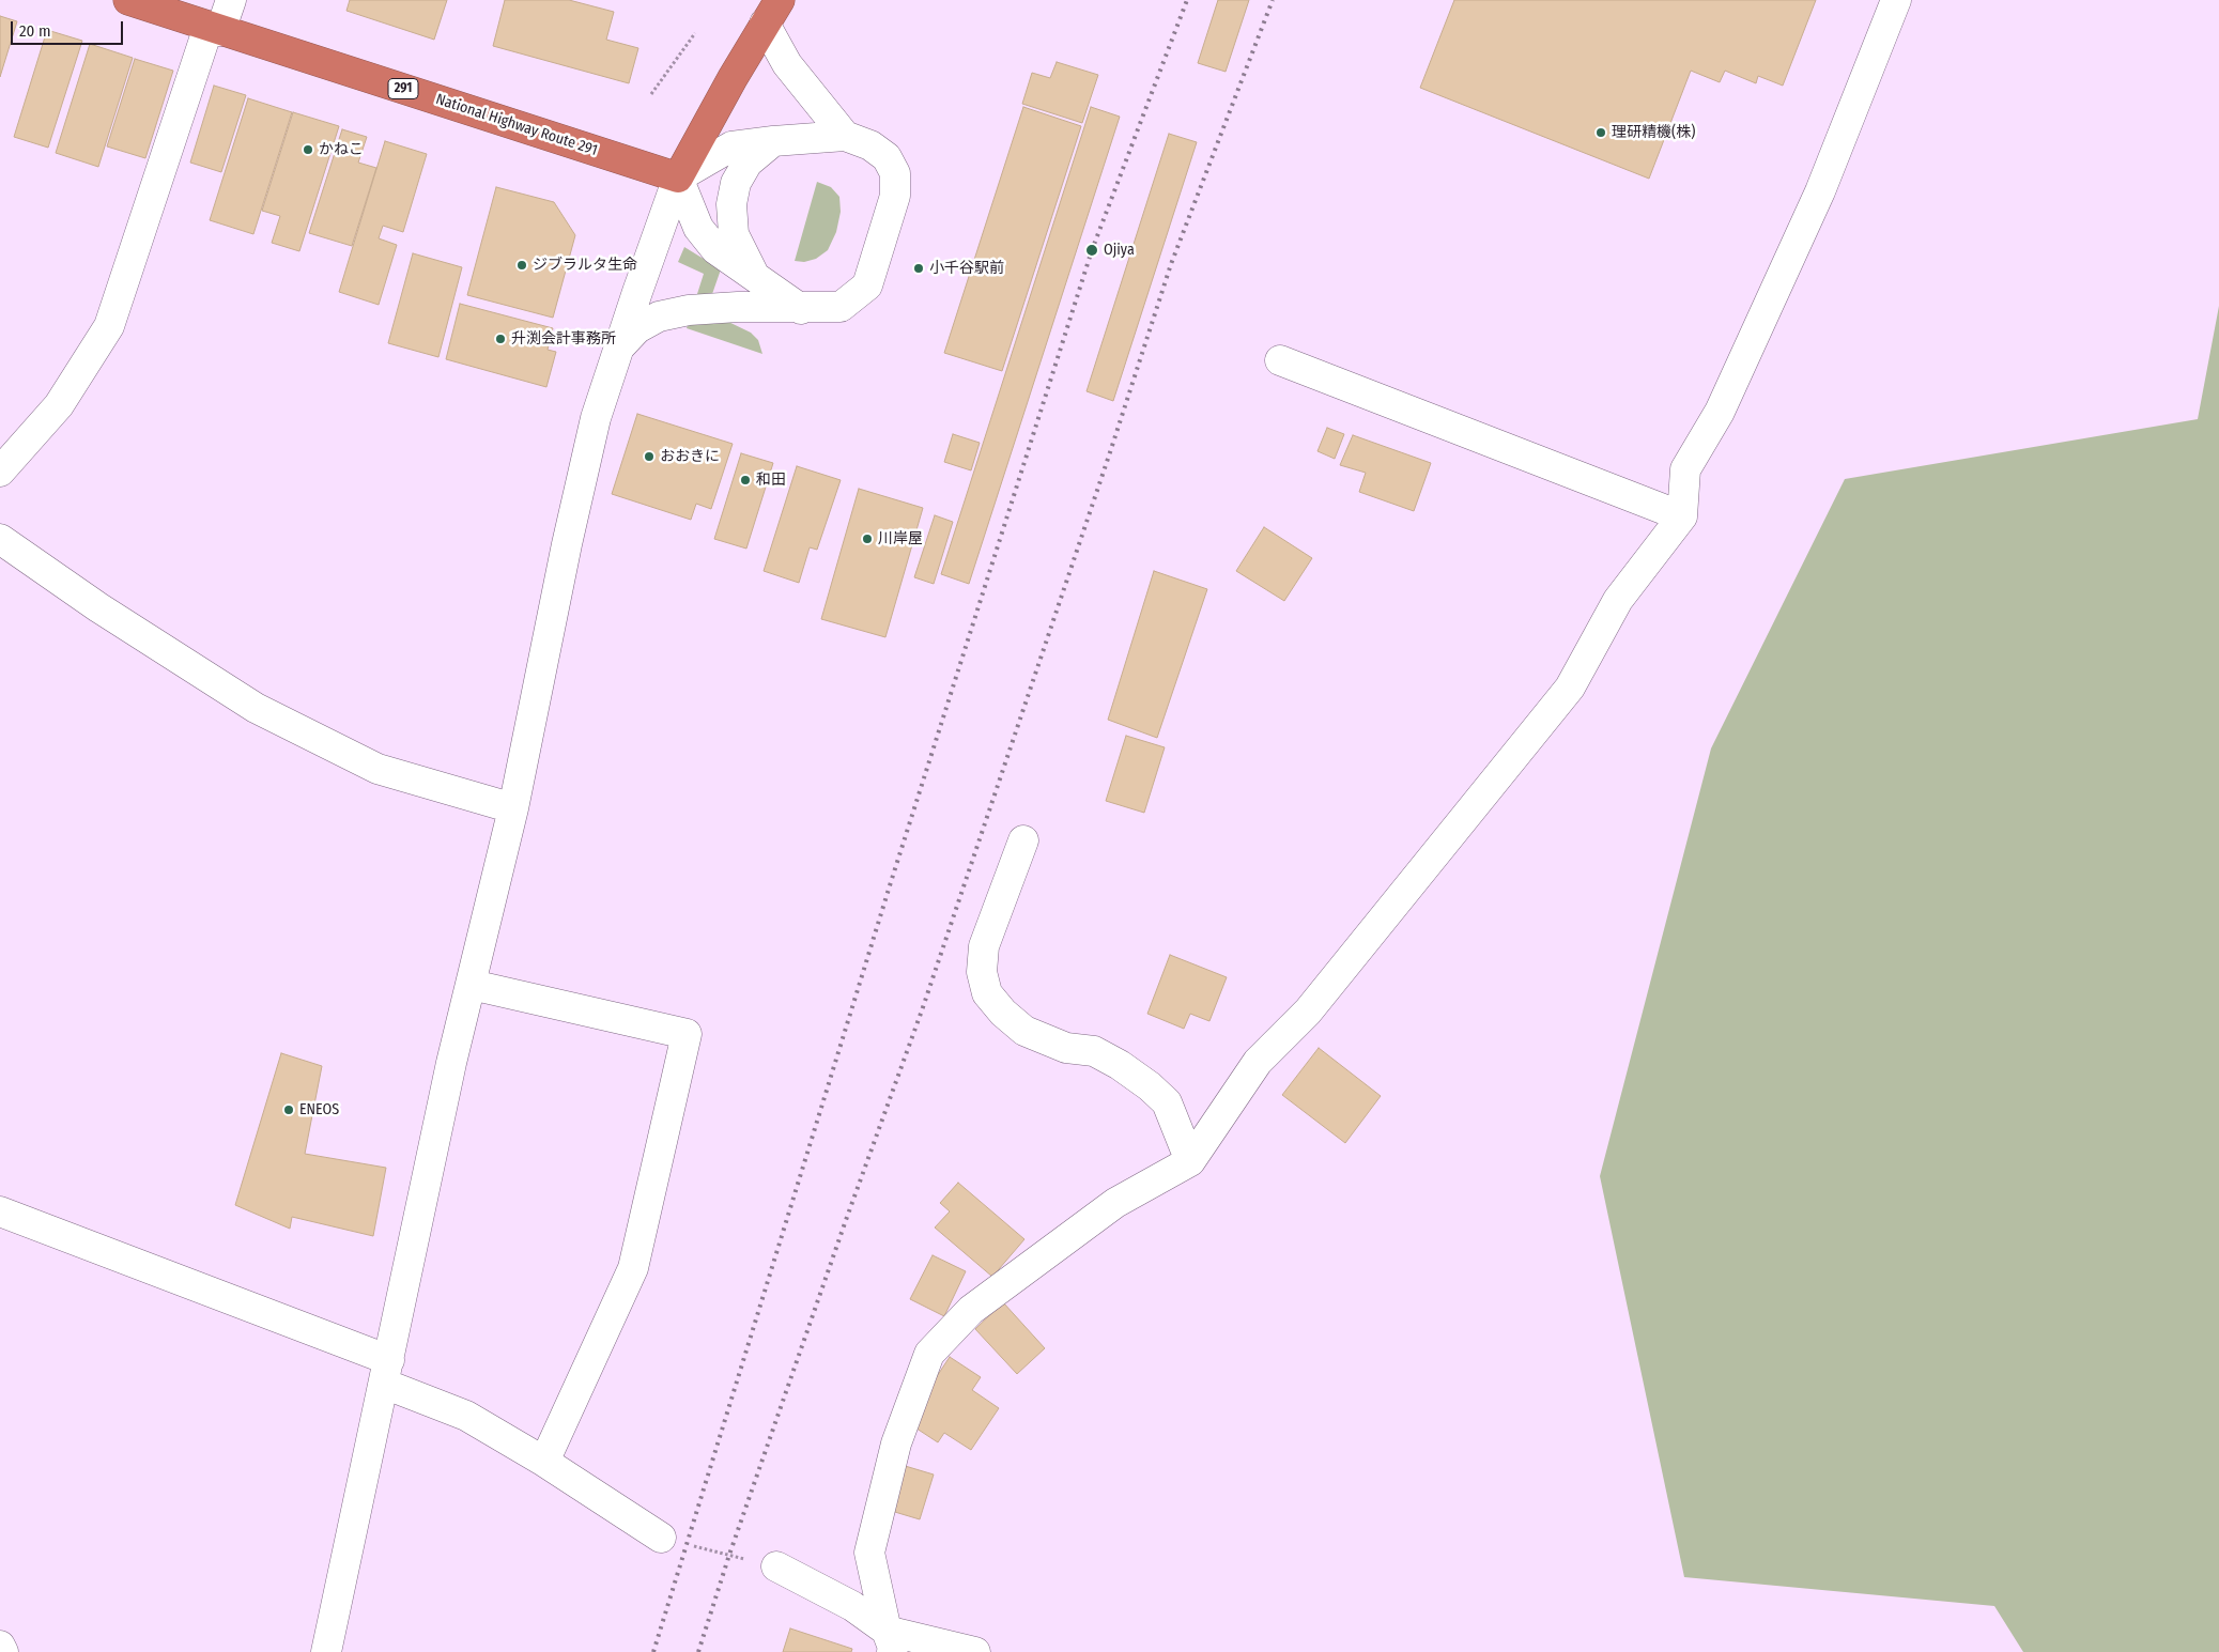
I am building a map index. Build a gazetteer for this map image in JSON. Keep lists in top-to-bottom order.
{
  "streets": {
    "highway": ["291", "National Highway Route 291"]
  },
  "places": [
    "理研精機(株)",
    "かねこ",
    "Ojiya",
    "ジブラルタ生命",
    "小千谷駅前",
    "升渕会計事務所",
    "おおきに",
    "和田",
    "川岸屋",
    "ENEOS"
  ],
  "scale_bar": "20 m"
}
